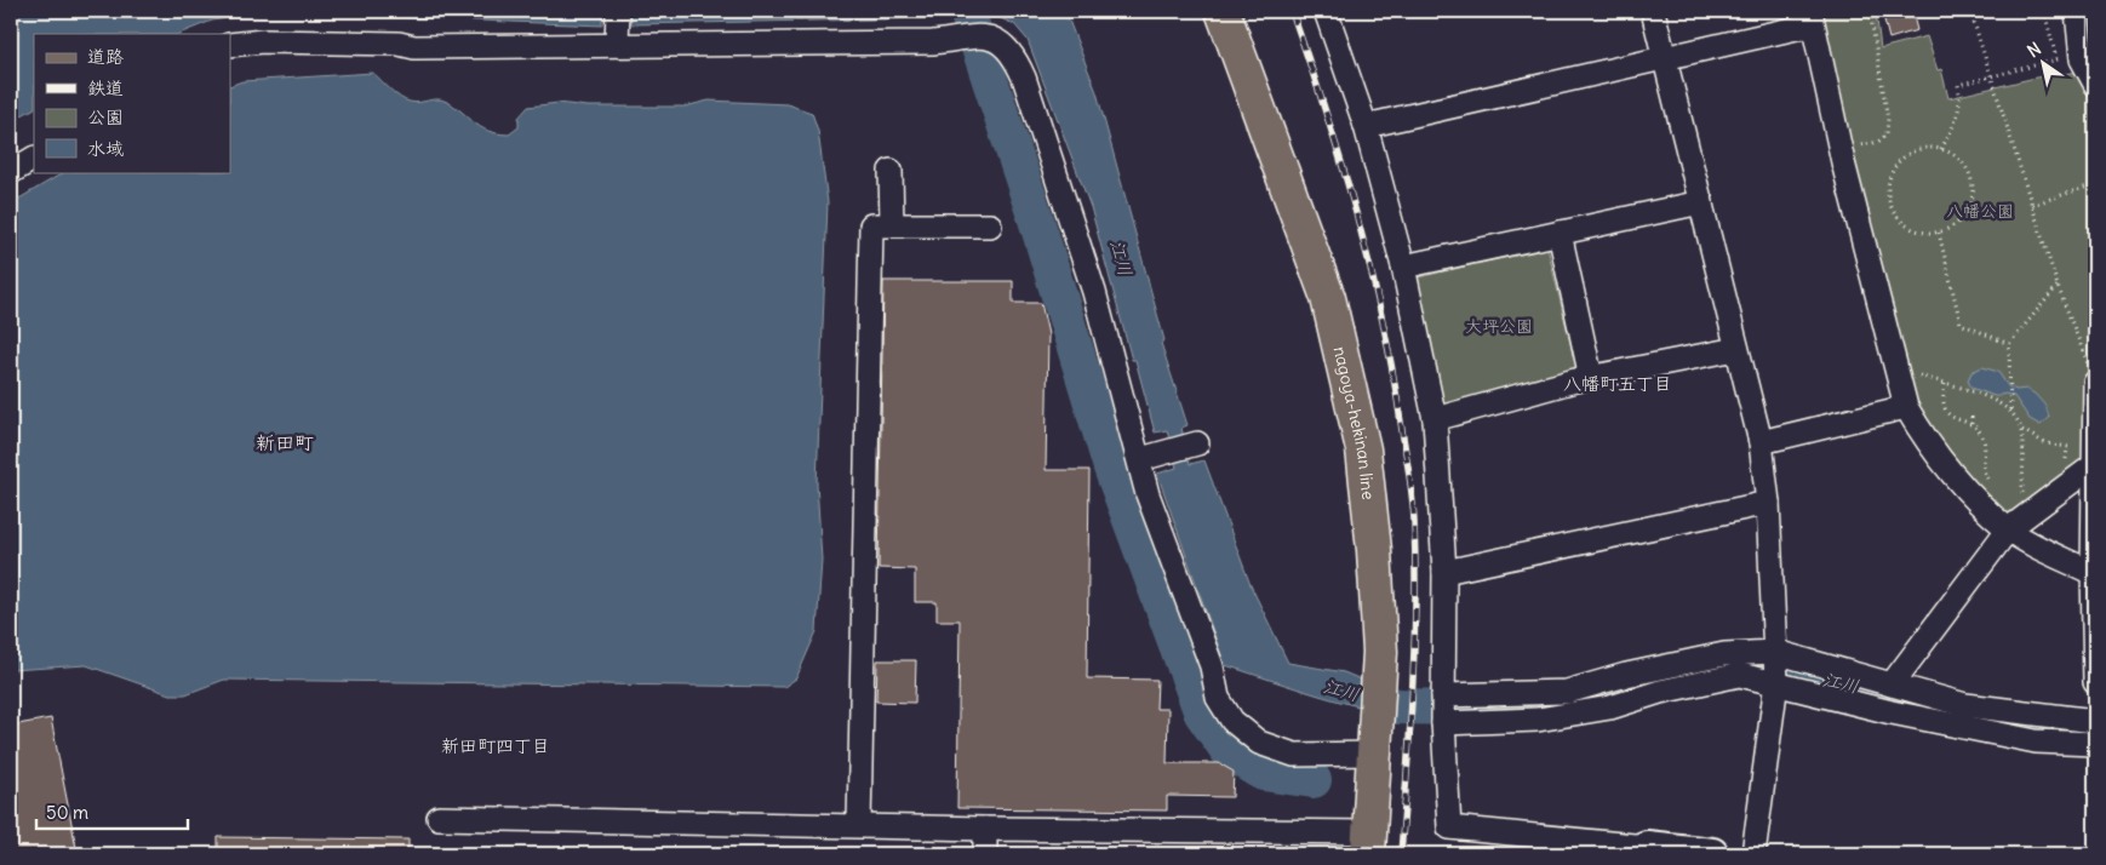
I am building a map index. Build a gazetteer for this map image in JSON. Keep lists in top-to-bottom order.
{
  "streets": {
    "main road": ["nagoya-hekinan line"]
  },
  "districts": ["八幡町五丁目", "新田町", "新田町四丁目"],
  "water": ["江川"],
  "parks": ["八幡公園", "大坪公園"],
  "legend": [
    "道路",
    "鉄道",
    "公園",
    "水域"
  ],
  "scale_bar": "50 m",
  "north": "top left"
}
